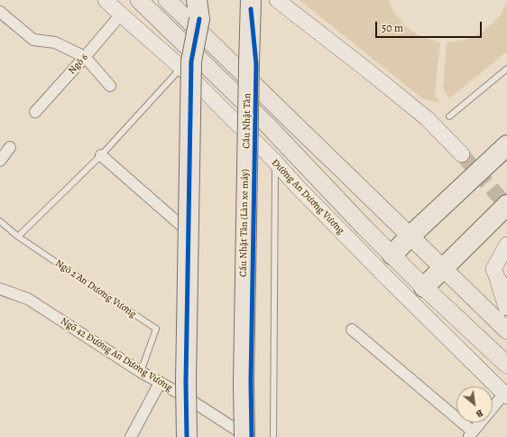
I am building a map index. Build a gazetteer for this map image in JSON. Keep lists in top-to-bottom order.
{
  "streets": {
    "highway": ["Cầu Nhật Tân", "Cầu Nhật Tân (Làn xe máy)"],
    "main road": ["Đường An Dương Vương"],
    "street": ["Ngõ 6", "Ngõ 42 Đường An Dương Vương"],
    "lane": ["Ngõ 2 An Dương Vương"]
  },
  "crossings": [
    ["Ngõ 6", "Đường An Dương Vương"],
    ["Cầu Nhật Tân", "Cầu Nhật Tân (Làn xe máy)"],
    ["Ngõ 2 An Dương Vương", "Ngõ 42 Đường An Dương Vương"]
  ],
  "scale_bar": "50 m",
  "north": "bottom right"
}
